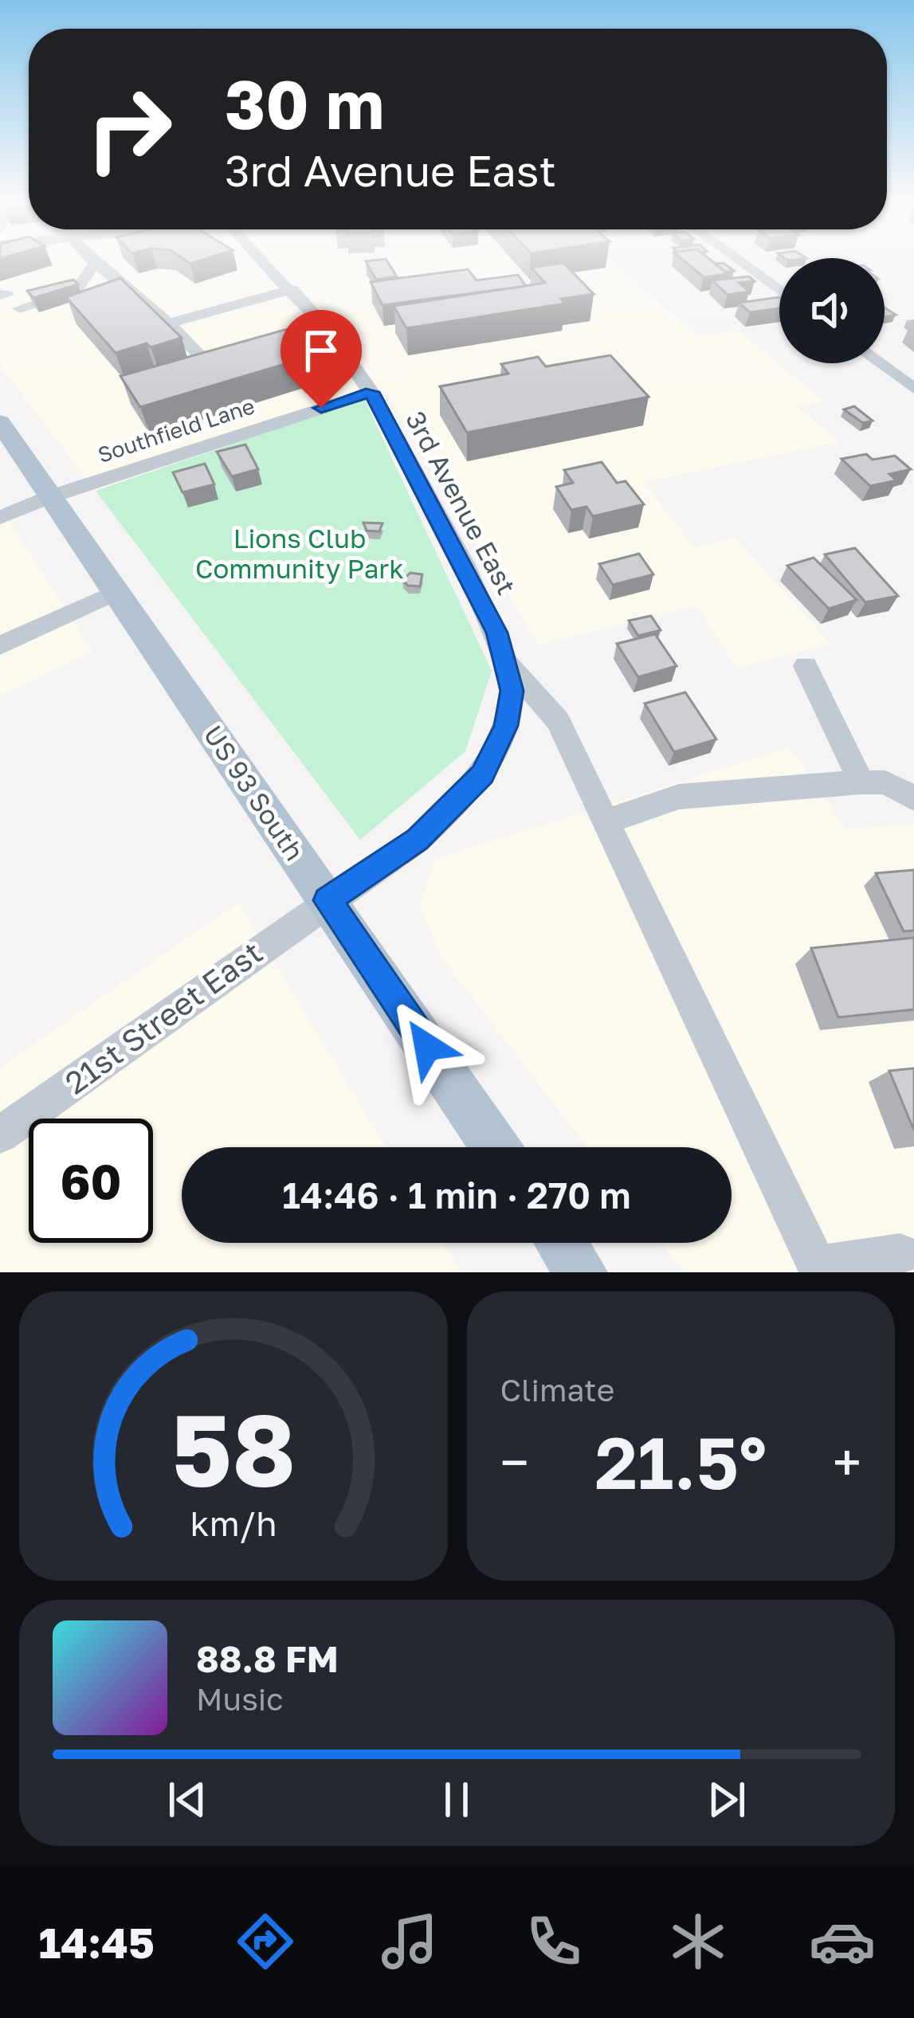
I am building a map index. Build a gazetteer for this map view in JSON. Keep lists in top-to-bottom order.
{
  "streets": {
    "main road": ["US 93 South"],
    "street": ["Southfield Lane", "3rd Avenue East", "21st Street East"]
  },
  "crossings": [
    ["Southfield Lane", "3rd Avenue East"],
    ["Southfield Lane", "US 93 South"],
    ["3rd Avenue East", "US 93 South"],
    ["3rd Avenue East", "21st Street East"],
    ["US 93 South", "21st Street East"]
  ],
  "parks": ["Lions Club Community Park"],
  "page": {
    "turn": ["30 m", "3rd Avenue East"],
    "limit": "60",
    "trip": "14:46 · 1 min · 270 m",
    "tile": "Climate",
    "heat": ["−", "21.5°", "+"],
    "song": ["88.8 FM", "Music"],
    "tabs": "14:45",
    "gauge": ["58", "km/h"]
  }
}
